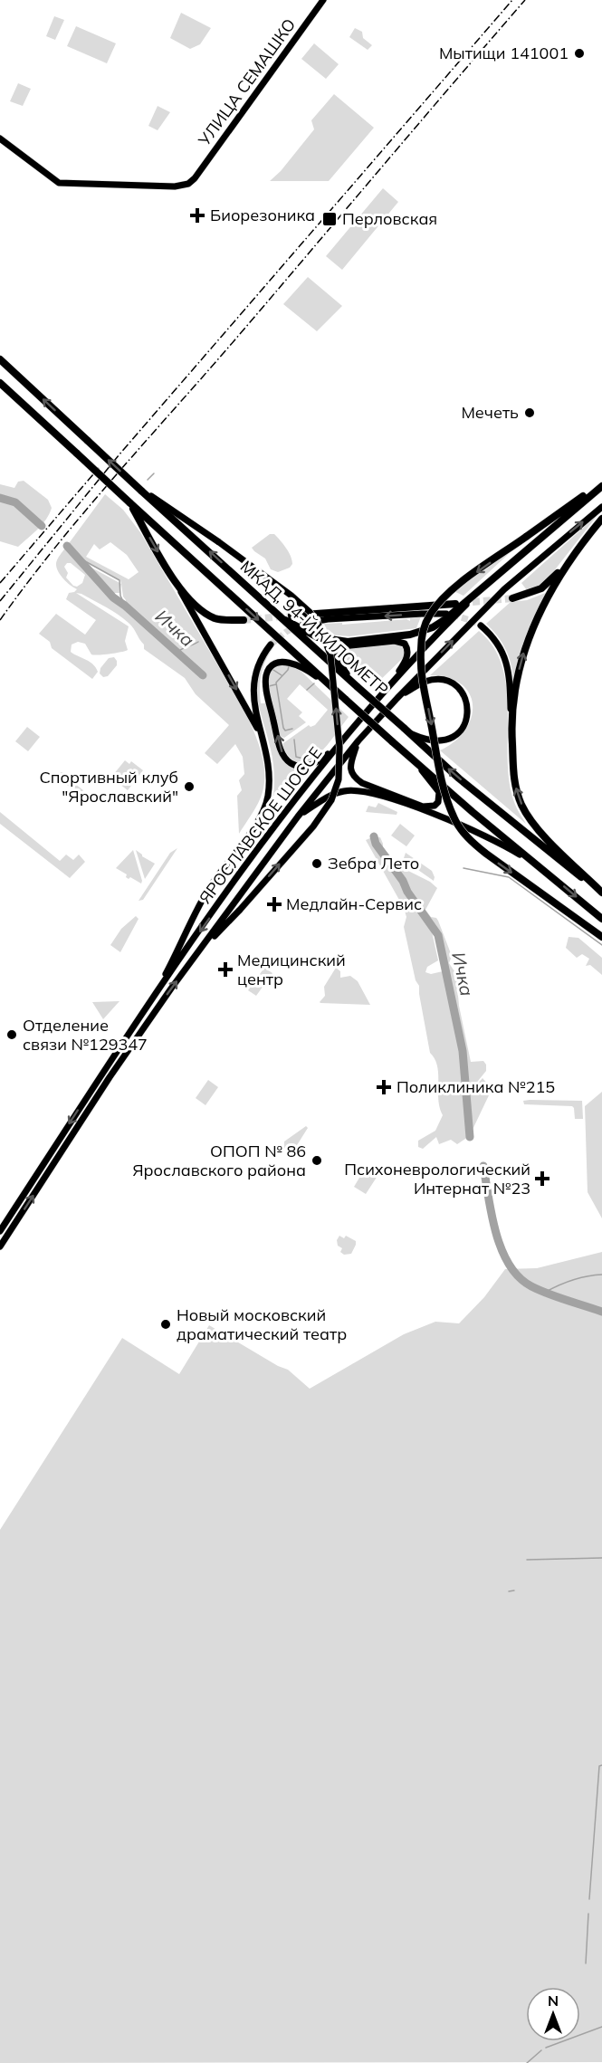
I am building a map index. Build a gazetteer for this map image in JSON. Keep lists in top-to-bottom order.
{
  "streets": {
    "highway": ["МКАД, 94-Й КИЛОМЕТР", "ЯРОСЛАВСКОЕ ШОССЕ"],
    "main road": ["УЛИЦА СЕМАШКО"]
  },
  "water": ["Ичка"],
  "places": {
    "other": [
      "Мытищи 141001",
      "Мечеть",
      "Спортивный клуб \"Ярославский\"",
      "Зебра Лето",
      "Отделение связи №129347",
      "ОПОП № 86 Ярославского района",
      "Новый московский драматический театр"
    ],
    "health": [
      "Биорезоника",
      "Медлайн-Сервис",
      "Медицинский центр",
      "Поликлиника №215",
      "Психоневрологический Интернат №23"
    ],
    "transit": ["Перловская"]
  },
  "north": "top"
}
